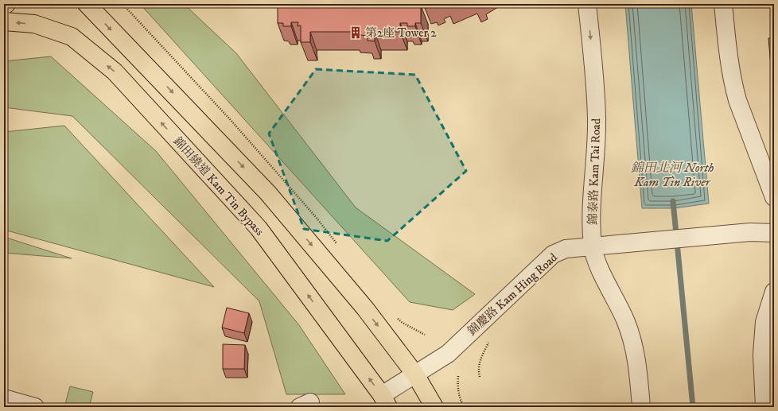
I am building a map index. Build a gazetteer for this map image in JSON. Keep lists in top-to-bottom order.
{
  "streets": {
    "main road": ["錦田繞道 Kam Tin Bypass"],
    "street": ["錦泰路 Kam Tai Road", "錦慶路 Kam Hing Road"]
  },
  "crossings": [
    ["錦泰路 Kam Tai Road", "錦慶路 Kam Hing Road"],
    ["錦田繞道 Kam Tin Bypass", "錦慶路 Kam Hing Road"]
  ],
  "water": ["錦田北河 North Kam Tin River"],
  "places": {
    "building": ["第2座 Tower 2"]
  }
}
